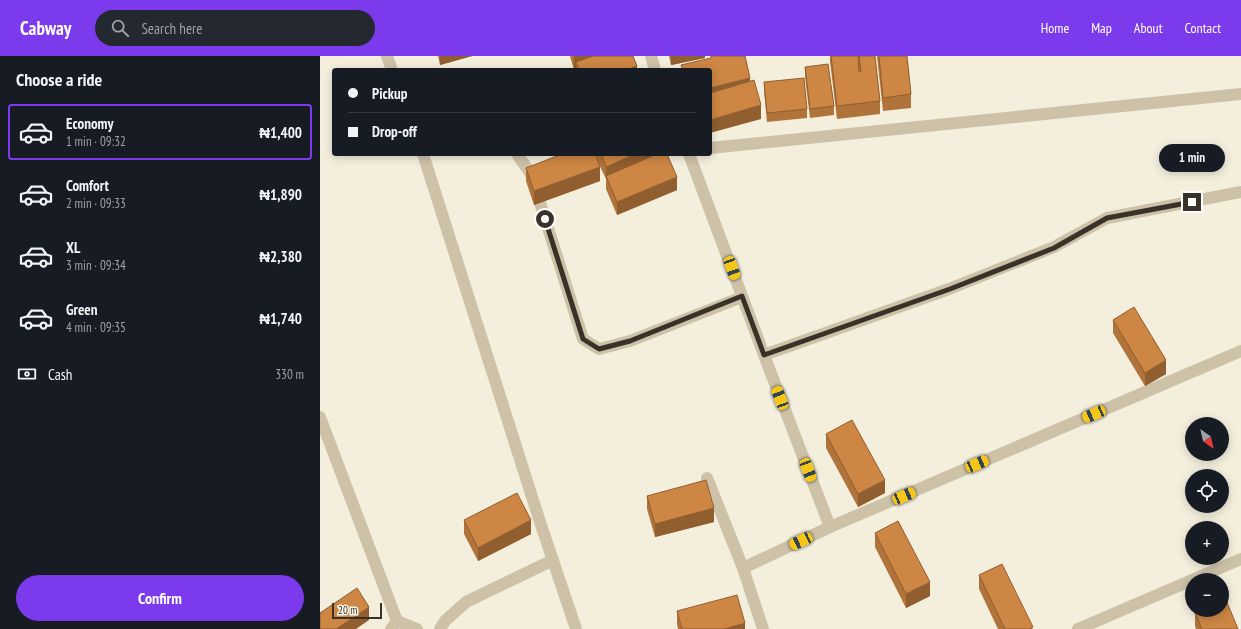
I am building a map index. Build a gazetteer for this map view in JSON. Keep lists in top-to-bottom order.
{
  "scale_bar": "20 m",
  "north": "bottom right",
  "page": {
    "header": "Cabway",
    "search": "Search here",
    "nav": [
      "Home",
      "Map",
      "About",
      "Contact"
    ],
    "heading": "Choose a ride",
    "banner": ["Pickup", "Drop-off"],
    "list": [
      {
        "name": "Economy",
        "note": "1 min · 09:32",
        "value": "₦1,400"
      },
      {
        "name": "Comfort",
        "note": "2 min · 09:33",
        "value": "₦1,890"
      },
      {
        "name": "XL",
        "note": "3 min · 09:34",
        "value": "₦2,380"
      },
      {
        "name": "Green",
        "note": "4 min · 09:35",
        "value": "₦1,740"
      }
    ],
    "bubble": "1 min",
    "pay": ["Cash", "330 m"],
    "map_buttons": ["+", "−"],
    "buttons": "Confirm",
    "scale": "20 m"
  }
}
